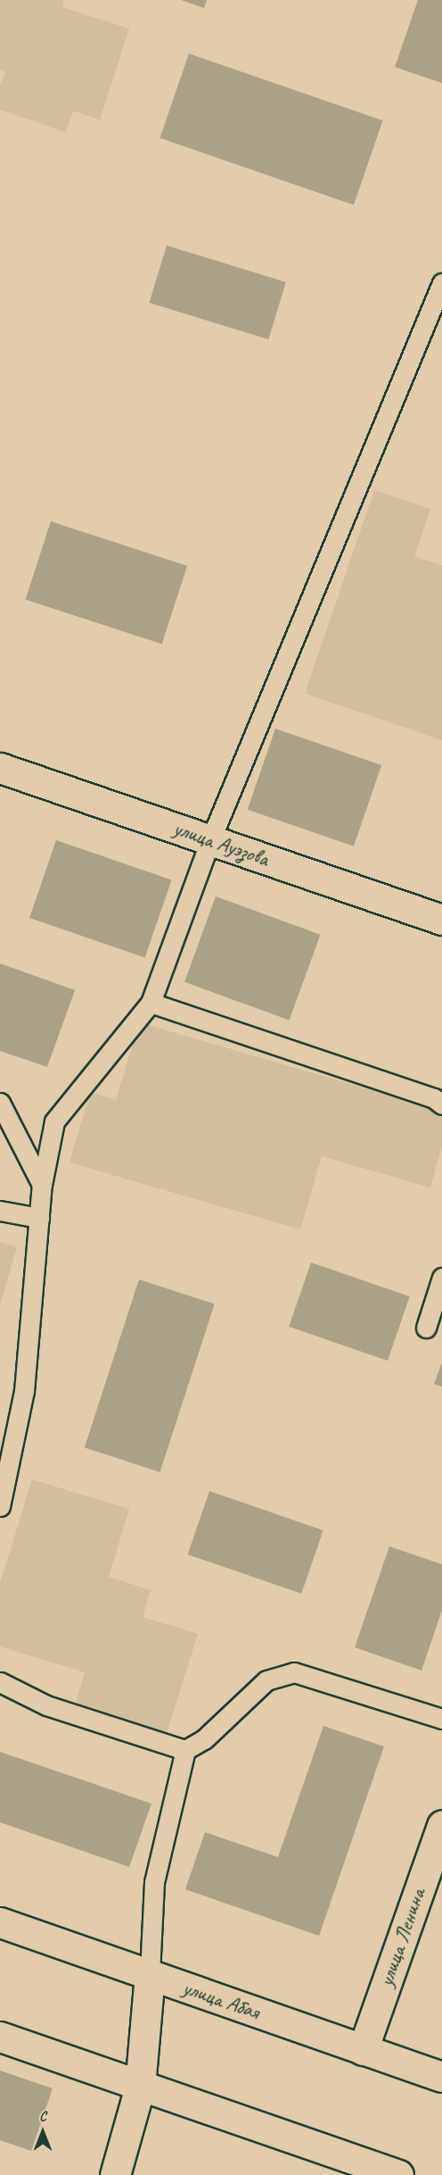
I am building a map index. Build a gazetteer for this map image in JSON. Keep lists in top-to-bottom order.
{
  "streets": {
    "street": ["улица Ауэзова", "улица Ленина", "улица Абая"]
  },
  "crossings": [
    ["улица Ленина", "улица Абая"]
  ],
  "north": "top"
}
